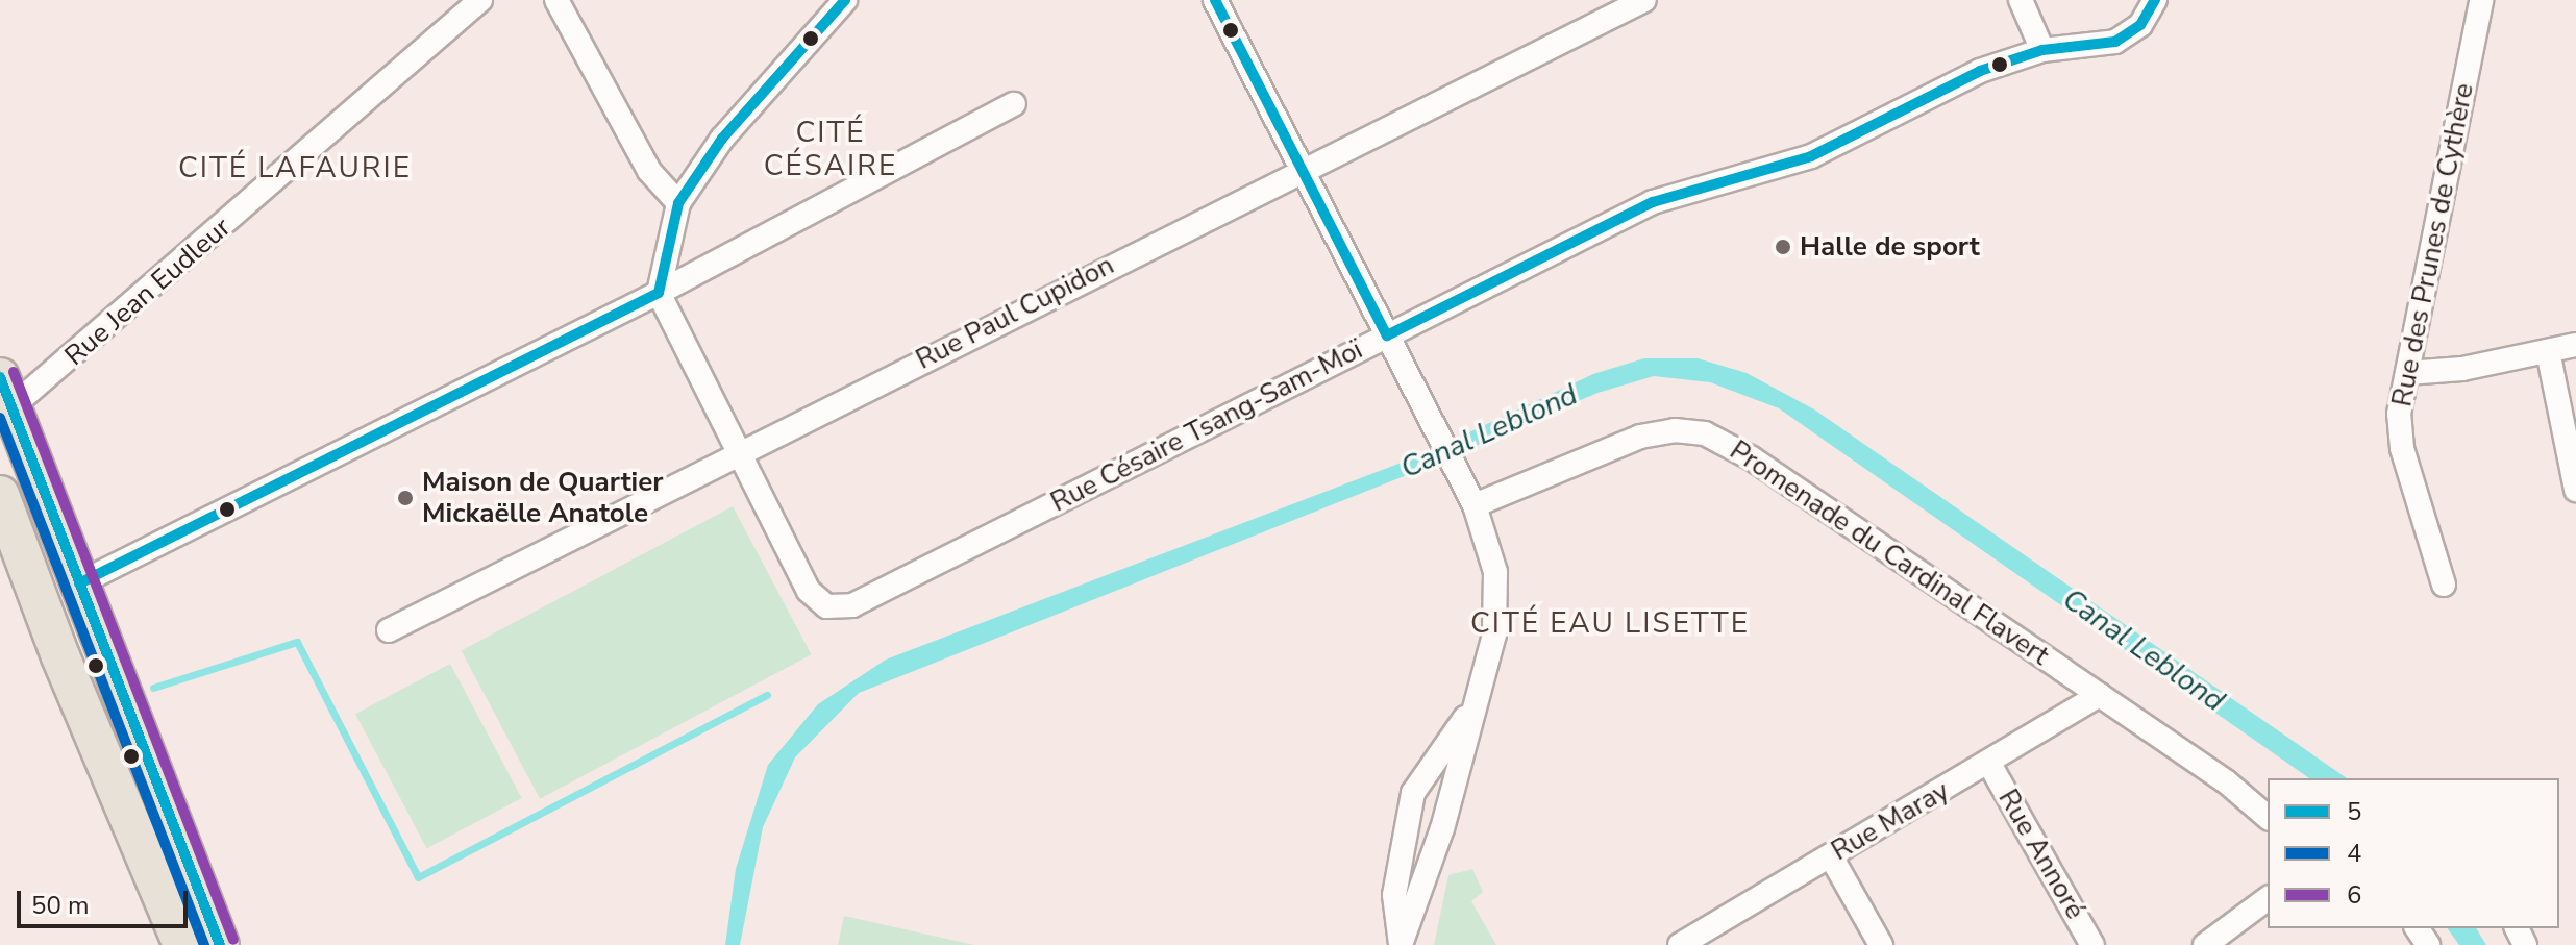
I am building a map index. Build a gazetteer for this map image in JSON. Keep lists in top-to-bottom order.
{
  "streets": {
    "street": [
      "Rue des Prunes de Cythère",
      "Rue Jean Eudleur",
      "Rue Paul Cupidon",
      "Rue Césaire Tsang-Sam-Moï",
      "Promenade du Cardinal Flavert",
      "Rue Maray",
      "Rue Annoré"
    ]
  },
  "crossings": [
    ["Rue Paul Cupidon", "Rue Césaire Tsang-Sam-Moï"],
    ["Promenade du Cardinal Flavert", "Rue Maray"],
    ["Rue Maray", "Rue Annoré"]
  ],
  "districts": ["CITÉ CÉSAIRE", "CITÉ LAFAURIE", "CITÉ EAU LISETTE"],
  "water": ["Canal Leblond"],
  "places": ["Halle de sport", "Maison de Quartier Mickaëlle Anatole"],
  "lines": ["transit line 5", "transit line 6", "transit line 4"],
  "legend": ["5", "4", "6"],
  "scale_bar": "50 m"
}
